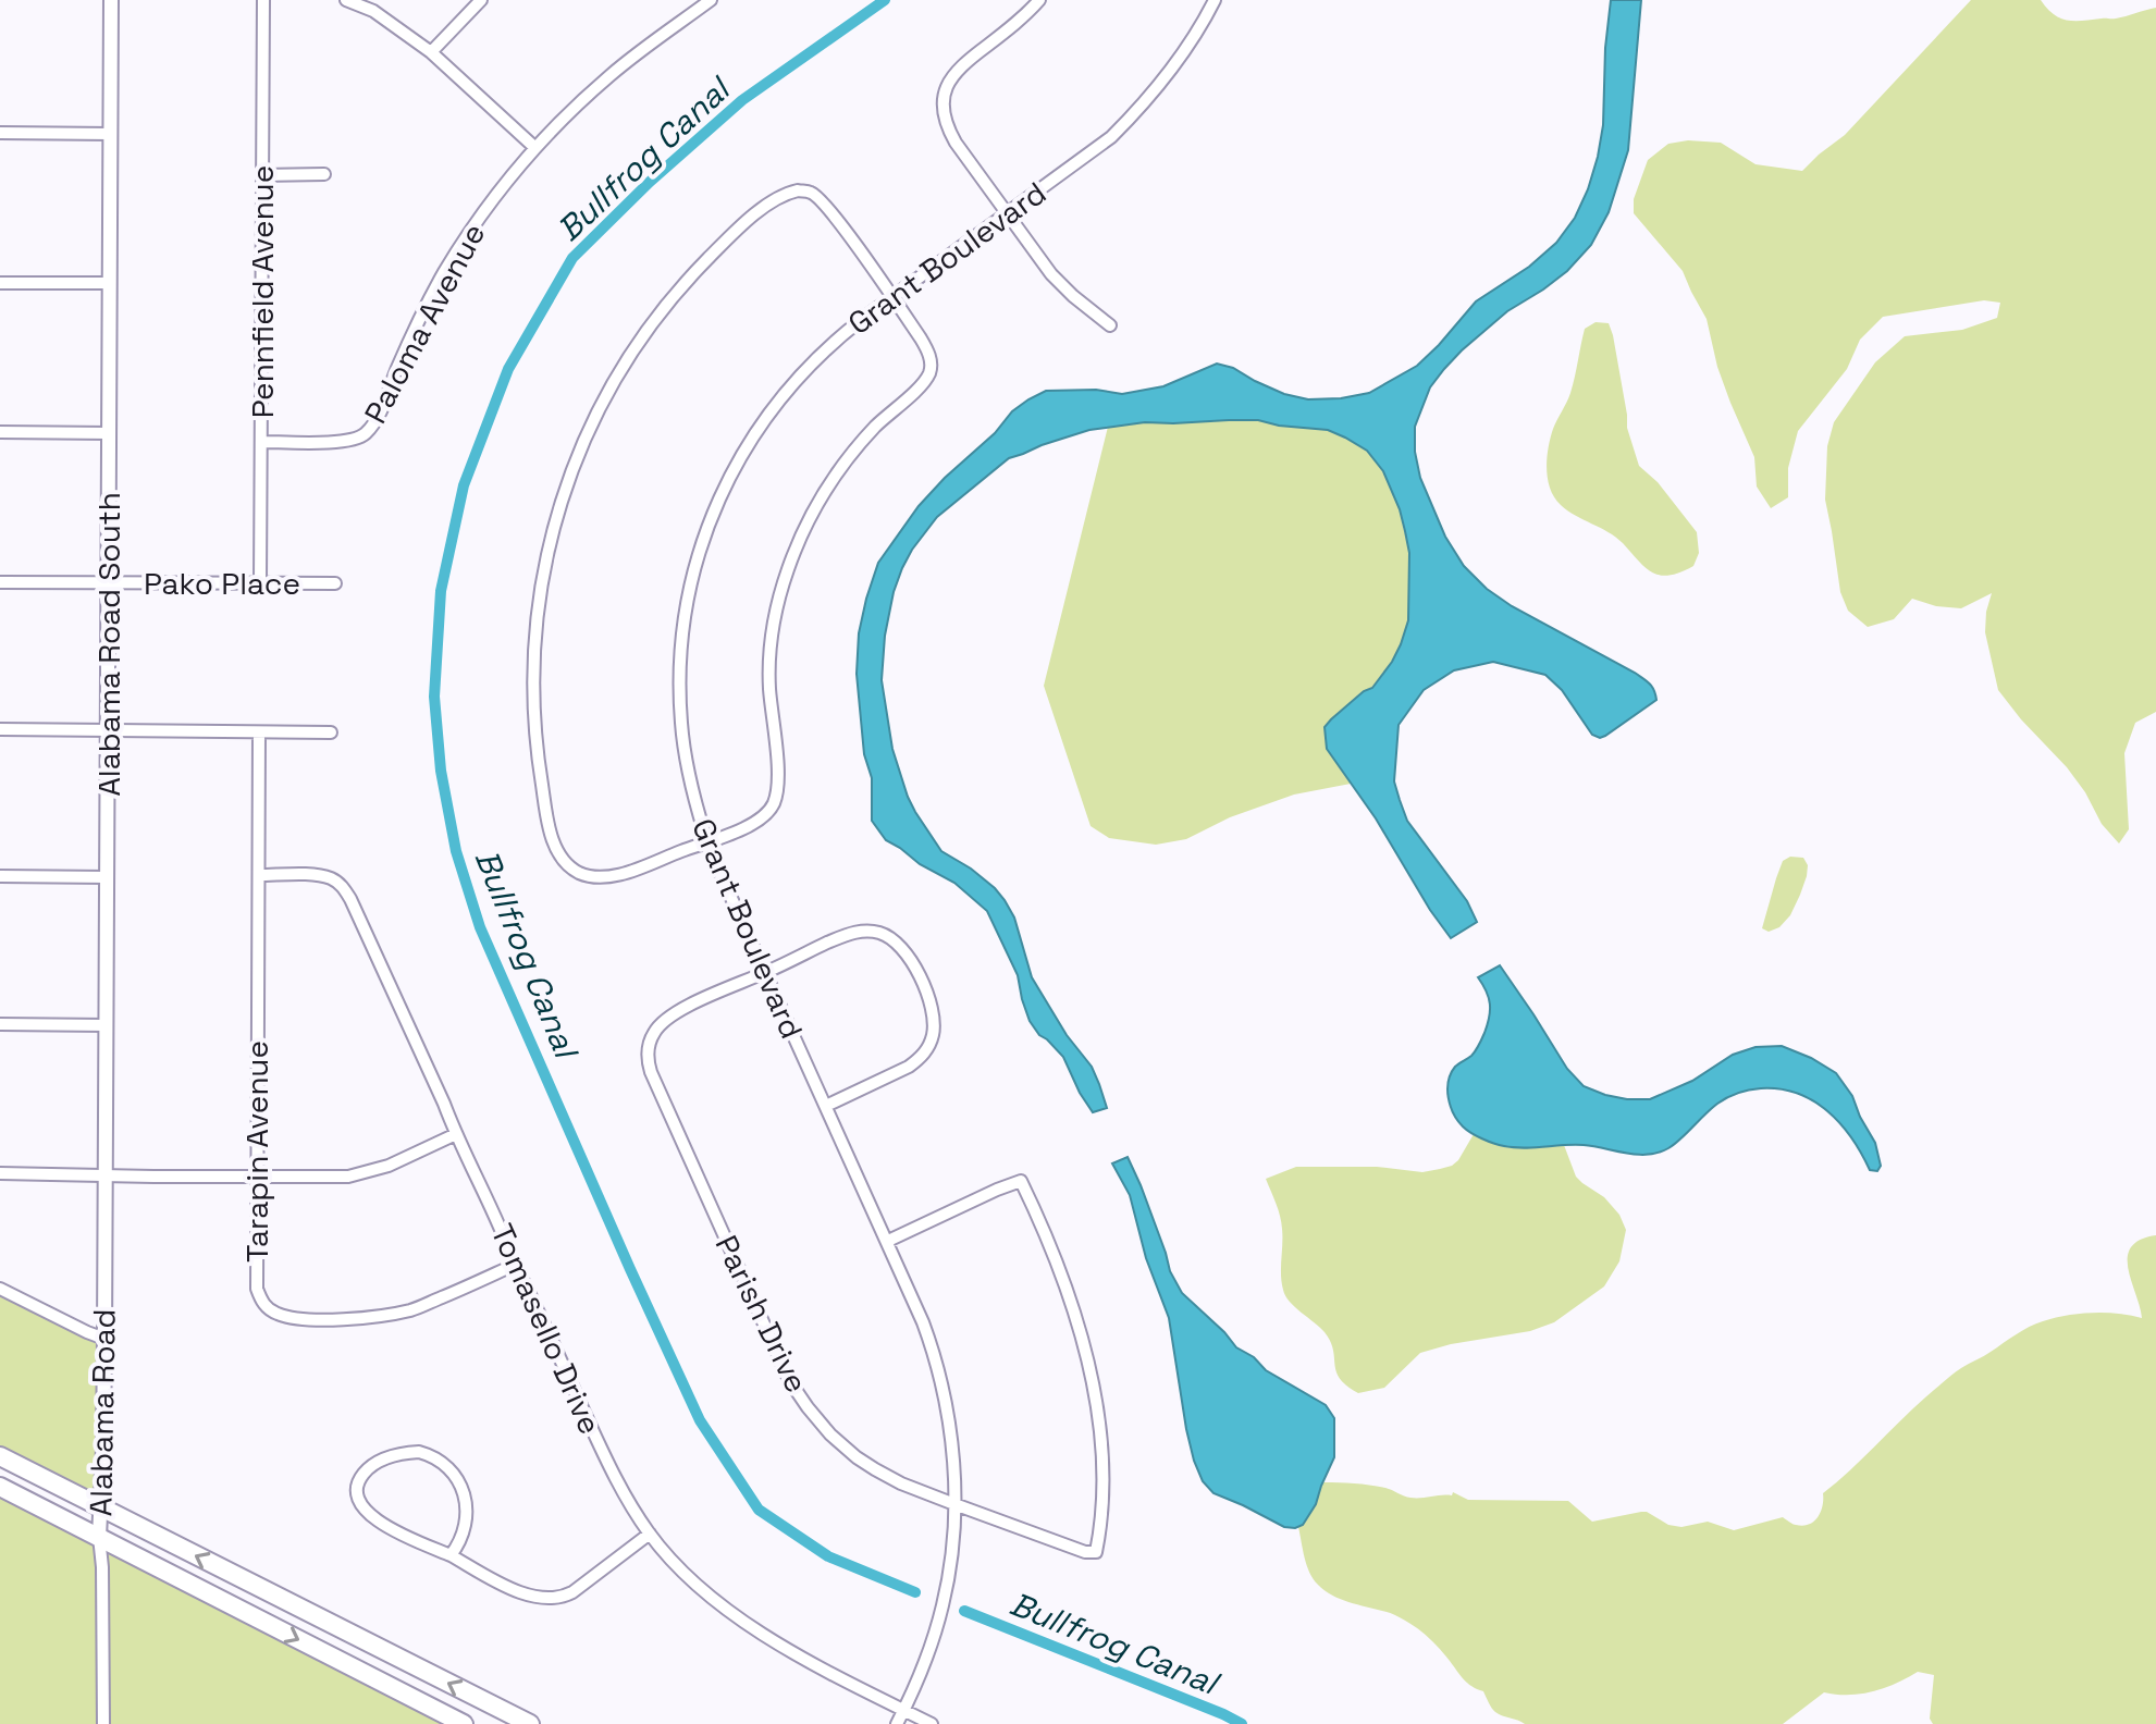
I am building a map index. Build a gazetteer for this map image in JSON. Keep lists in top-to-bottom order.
{
  "streets": {
    "street": [
      "Grant Boulevard",
      "Pennfield Avenue",
      "Paloma Avenue",
      "Pako Place",
      "Alabama Road South",
      "Tarapin Avenue",
      "Parish Drive",
      "Tomasello Drive",
      "Alabama Road"
    ]
  },
  "crossings": [
    ["Grant Boulevard", "Parish Drive"],
    ["Grant Boulevard", "Tomasello Drive"],
    ["Pennfield Avenue", "Paloma Avenue"],
    ["Pennfield Avenue", "Pako Place"],
    ["Pako Place", "Alabama Road South"],
    ["Alabama Road South", "Alabama Road"],
    ["Tarapin Avenue", "Tomasello Drive"]
  ],
  "water": ["Bullfrog Canal"]
}
